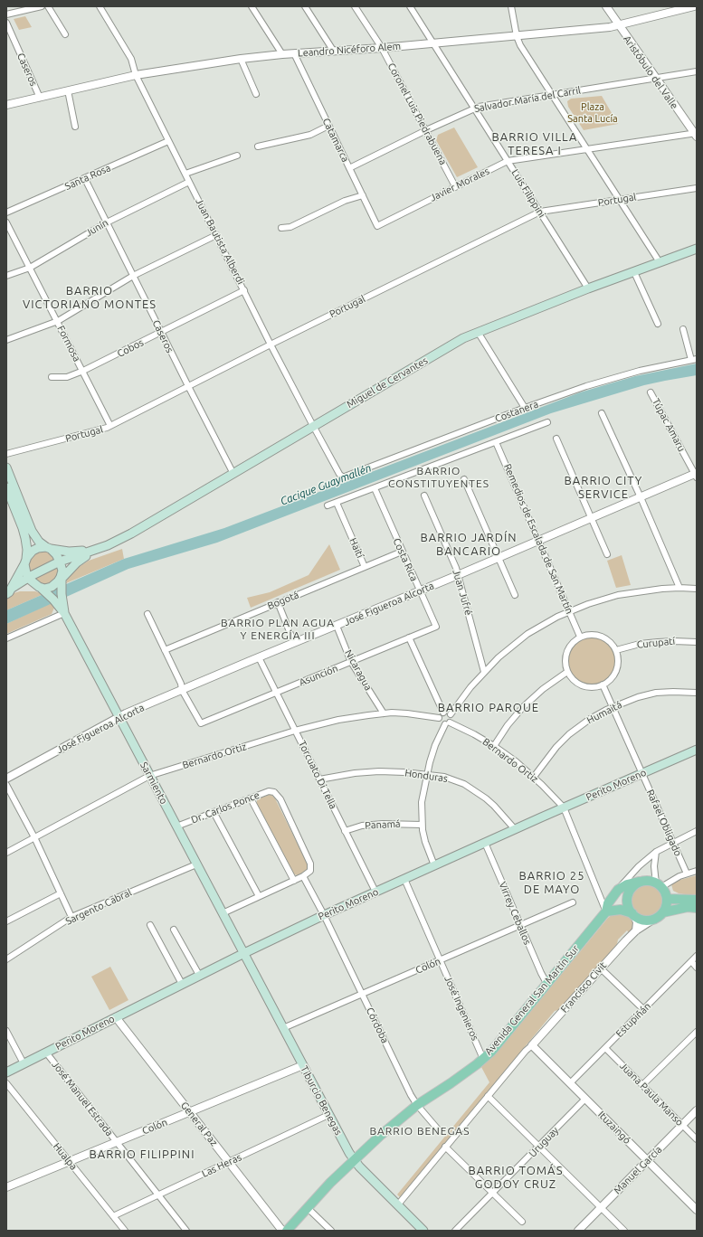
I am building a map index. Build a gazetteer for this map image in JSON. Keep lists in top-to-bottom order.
{
  "streets": {
    "main road": [
      "Miguel de Cervantes",
      "Sarmiento",
      "Perito Moreno",
      "Francisco Civit",
      "Avenida General San Martín Sur",
      "Tiburcio Benegas"
    ],
    "street": [
      "Leandro Nicéforo Alem",
      "Caseros",
      "Aristóbulo del Valle",
      "Salvador María del Carril",
      "Coronel Luis Piedrabuena",
      "Catamarca",
      "Santa Rosa",
      "Javier Morales",
      "Luis Filippini",
      "Portugal",
      "Junín",
      "Juan Bautista Alberdi",
      "Formosa",
      "Cobos",
      "Costanera",
      "Túpac Amaru",
      "Remedios de Escalada de San Martín",
      "Haití",
      "Costa Rica",
      "Juan Jufré",
      "Bogotá",
      "José Figueroa Alcorta",
      "Curupatí",
      "Nicaragua",
      "Asunción",
      "Humaitá",
      "Bernardo Ortiz",
      "Torcuato Di Tella",
      "Honduras",
      "Dr. Carlos Ponce",
      "Rafael Obligado",
      "Panamá",
      "Sargento Cabral",
      "Virrey Ceballos",
      "Colón",
      "José Ingenieros",
      "Estupiñán",
      "Córdoba",
      "Juana Paula Manso",
      "José Manuel Estrada",
      "General Paz",
      "Ituzaingó",
      "Uruguay",
      "Hualpa",
      "Las Heras",
      "Manuel García"
    ]
  },
  "crossings": [
    ["Leandro Nicéforo Alem", "Caseros"],
    ["Leandro Nicéforo Alem", "Aristóbulo del Valle"],
    ["Leandro Nicéforo Alem", "Coronel Luis Piedrabuena"],
    ["Leandro Nicéforo Alem", "Catamarca"],
    ["Leandro Nicéforo Alem", "Luis Filippini"],
    ["Leandro Nicéforo Alem", "Juan Bautista Alberdi"],
    ["Caseros", "Santa Rosa"],
    ["Caseros", "Portugal"],
    ["Caseros", "Junín"],
    ["Caseros", "Cobos"],
    ["Caseros", "Miguel de Cervantes"],
    ["Aristóbulo del Valle", "Salvador María del Carril"],
    ["Aristóbulo del Valle", "Javier Morales"],
    ["Salvador María del Carril", "Coronel Luis Piedrabuena"],
    ["Salvador María del Carril", "Catamarca"],
    ["Salvador María del Carril", "Luis Filippini"],
    ["Coronel Luis Piedrabuena", "Javier Morales"],
    ["Catamarca", "Javier Morales"],
    ["Santa Rosa", "Juan Bautista Alberdi"],
    ["Javier Morales", "Luis Filippini"],
    ["Luis Filippini", "Portugal"],
    ["Luis Filippini", "Miguel de Cervantes"],
    ["Portugal", "Juan Bautista Alberdi"],
    ["Portugal", "Formosa"],
    ["Junín", "Juan Bautista Alberdi"],
    ["Junín", "Formosa"],
    ["Juan Bautista Alberdi", "Cobos"],
    ["Juan Bautista Alberdi", "Miguel de Cervantes"],
    ["Juan Bautista Alberdi", "Costanera"],
    ["Formosa", "Cobos"],
    ["Miguel de Cervantes", "Sarmiento"],
    ["Túpac Amaru", "José Figueroa Alcorta"],
    ["Remedios de Escalada de San Martín", "José Figueroa Alcorta"],
    ["Remedios de Escalada de San Martín", "Curupatí"],
    ["Haití", "Bogotá"],
    ["Costa Rica", "Bogotá"],
    ["Costa Rica", "José Figueroa Alcorta"],
    ["Costa Rica", "Asunción"],
    ["Juan Jufré", "José Figueroa Alcorta"],
    ["José Figueroa Alcorta", "Nicaragua"],
    ["José Figueroa Alcorta", "Asunción"],
    ["José Figueroa Alcorta", "Torcuato Di Tella"],
    ["José Figueroa Alcorta", "Sarmiento"],
    ["Nicaragua", "Asunción"],
    ["Nicaragua", "Bernardo Ortiz"],
    ["Asunción", "Torcuato Di Tella"],
    ["Humaitá", "Bernardo Ortiz"],
    ["Bernardo Ortiz", "Torcuato Di Tella"],
    ["Bernardo Ortiz", "Sarmiento"],
    ["Bernardo Ortiz", "Perito Moreno"],
    ["Torcuato Di Tella", "Honduras"],
    ["Torcuato Di Tella", "Perito Moreno"],
    ["Torcuato Di Tella", "Panamá"],
    ["Honduras", "Perito Moreno"],
    ["Sarmiento", "Perito Moreno"],
    ["Sarmiento", "Dr. Carlos Ponce"],
    ["Sarmiento", "Sargento Cabral"],
    ["Sarmiento", "Tiburcio Benegas"],
    ["Perito Moreno", "Rafael Obligado"],
    ["Perito Moreno", "Virrey Ceballos"],
    ["Perito Moreno", "José Ingenieros"],
    ["Perito Moreno", "Córdoba"],
    ["Perito Moreno", "José Manuel Estrada"],
    ["Perito Moreno", "Tiburcio Benegas"],
    ["Perito Moreno", "General Paz"],
    ["Dr. Carlos Ponce", "Córdoba"],
    ["Virrey Ceballos", "Colón"],
    ["Virrey Ceballos", "Avenida General San Martín Sur"],
    ["Colón", "José Ingenieros"],
    ["Colón", "Córdoba"],
    ["Colón", "José Manuel Estrada"],
    ["Colón", "Tiburcio Benegas"],
    ["Colón", "General Paz"],
    ["Colón", "Hualpa"],
    ["Francisco Civit", "Ituzaingó"],
    ["Avenida General San Martín Sur", "José Ingenieros"],
    ["Avenida General San Martín Sur", "Córdoba"],
    ["Avenida General San Martín Sur", "Tiburcio Benegas"],
    ["Estupiñán", "Juana Paula Manso"],
    ["Estupiñán", "Ituzaingó"],
    ["Juana Paula Manso", "Manuel García"],
    ["José Manuel Estrada", "Las Heras"],
    ["Tiburcio Benegas", "Las Heras"],
    ["General Paz", "Las Heras"],
    ["Ituzaingó", "Uruguay"],
    ["Ituzaingó", "Manuel García"],
    ["Hualpa", "Las Heras"]
  ],
  "districts": [
    "BARRIO VILLA TERESA I",
    "BARRIO VICTORIANO MONTES",
    "BARRIO CONSTITUYENTES",
    "BARRIO CITY SERVICE",
    "BARRIO JARDÍN BANCARIO",
    "BARRIO PLAN AGUA Y ENERGÍA III",
    "BARRIO PARQUE",
    "BARRIO 25 DE MAYO",
    "BARRIO BENEGAS",
    "BARRIO FILIPPINI",
    "BARRIO TOMÁS GODOY CRUZ"
  ],
  "water": ["Cacique Guaymallén"],
  "parks": ["Plaza Santa Lucía"]
}
